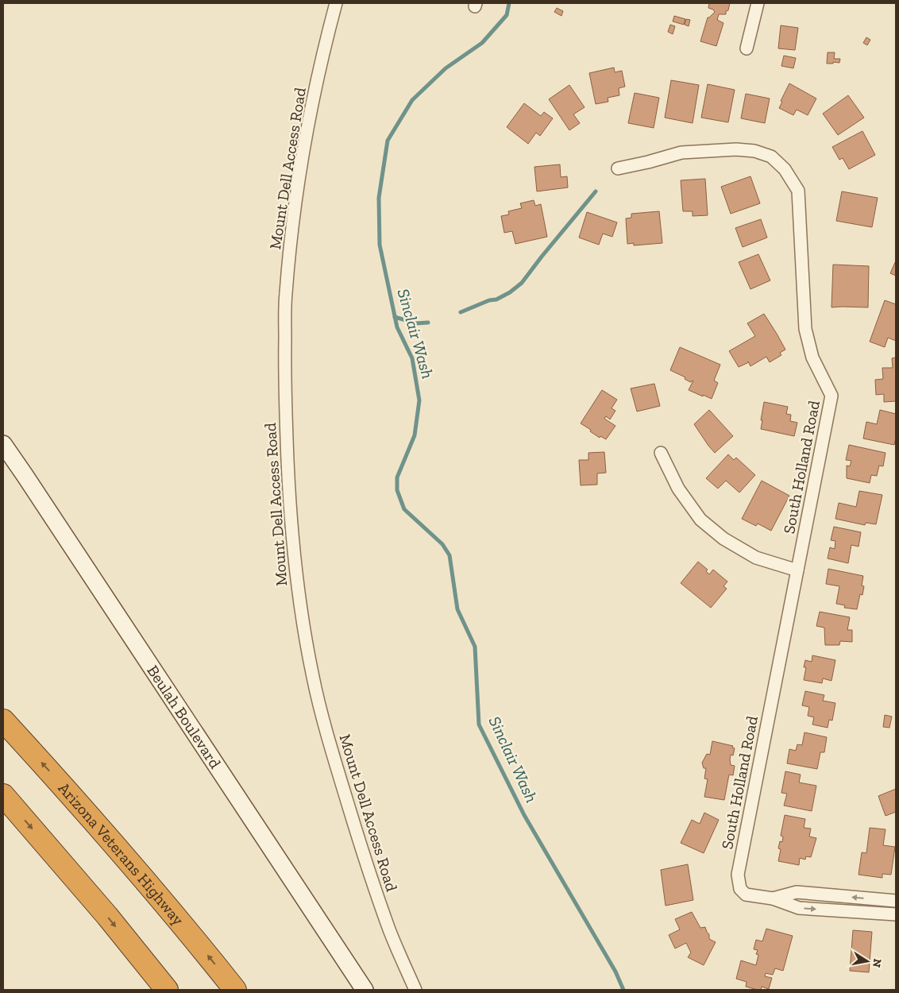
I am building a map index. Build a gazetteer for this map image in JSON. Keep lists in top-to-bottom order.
{
  "streets": {
    "highway": ["Arizona Veterans Highway"],
    "main road": ["Beulah Boulevard"],
    "street": ["Mount Dell Access Road", "South Holland Road"]
  },
  "water": ["Sinclair Wash"],
  "north": "right"
}
